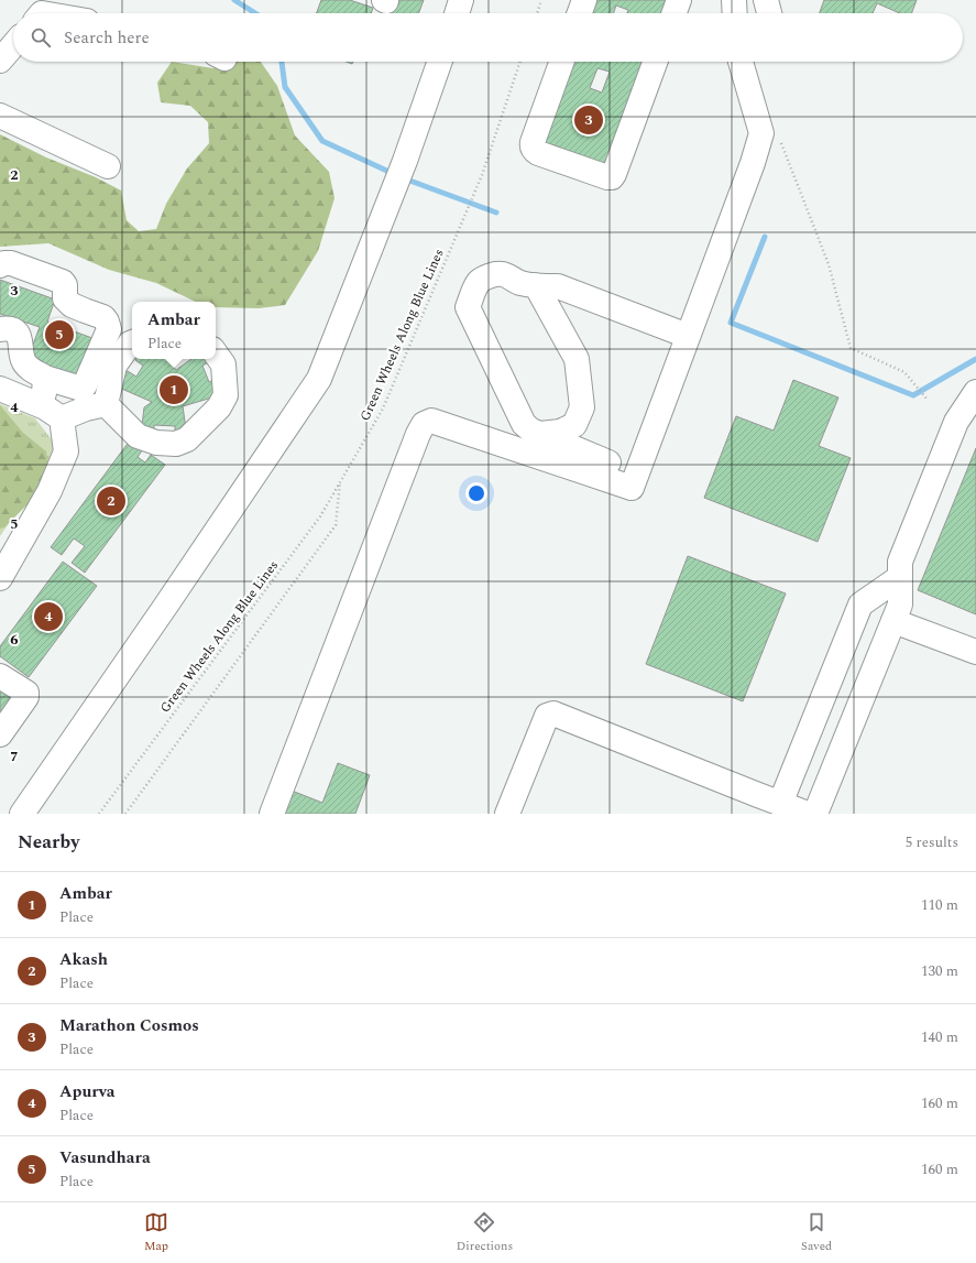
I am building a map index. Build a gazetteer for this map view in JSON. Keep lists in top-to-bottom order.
{
  "streets": {
    "path": ["Green Wheels Along Blue Lines"]
  },
  "page": {
    "search": "Search here",
    "pins": [
      "3",
      "5",
      "1",
      "2",
      "4"
    ],
    "popup": ["Ambar", "Place"],
    "heading": ["Nearby", "5 results"],
    "list": [
      {
        "mark": "1",
        "name": "Ambar",
        "note": "Place",
        "value": "110 m"
      },
      {
        "mark": "2",
        "name": "Akash",
        "note": "Place",
        "value": "130 m"
      },
      {
        "mark": "3",
        "name": "Marathon Cosmos",
        "note": "Place",
        "value": "140 m"
      },
      {
        "mark": "4",
        "name": "Apurva",
        "note": "Place",
        "value": "160 m"
      },
      {
        "mark": "5",
        "name": "Vasundhara",
        "note": "Place",
        "value": "160 m"
      }
    ],
    "nav": ["Map", "Directions", "Saved"]
  },
  "grid": {
    "rows": [
      "2",
      "3",
      "4",
      "5",
      "6",
      "7"
    ]
  }
}
